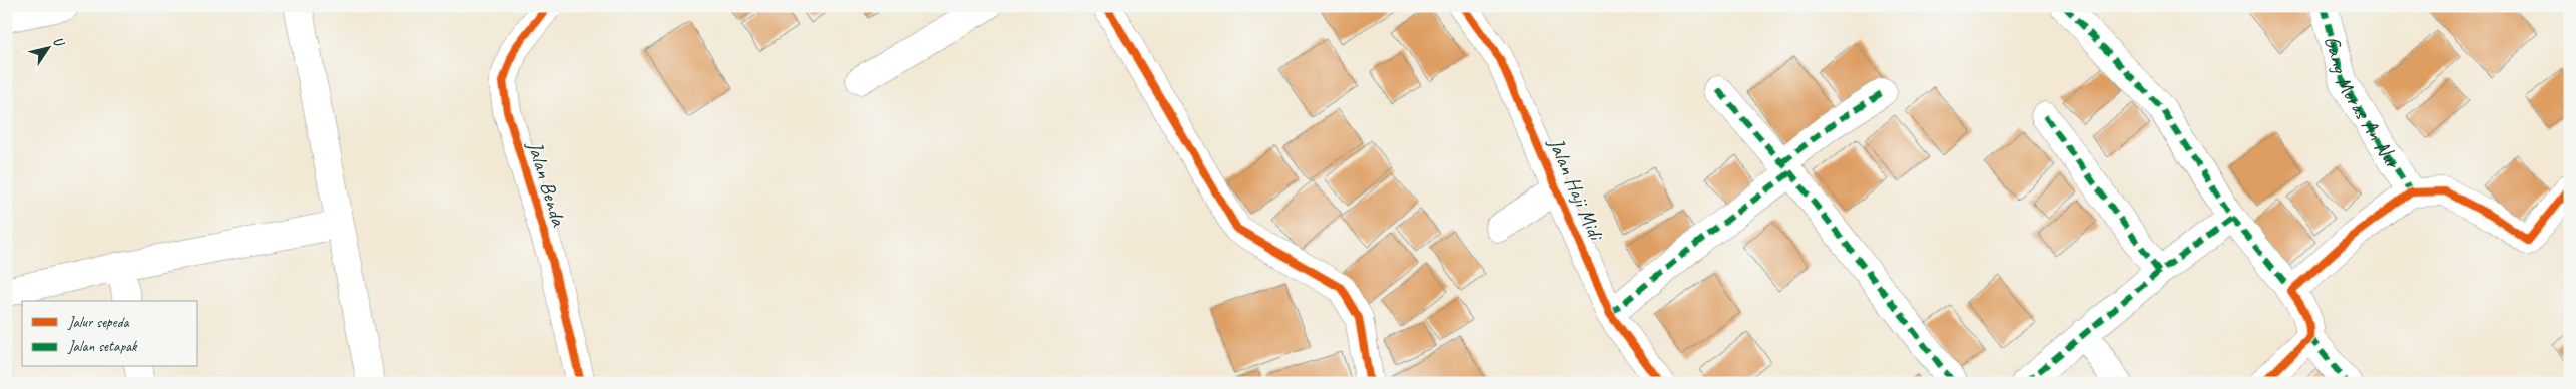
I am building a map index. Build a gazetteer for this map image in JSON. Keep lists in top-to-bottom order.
{
  "streets": {
    "street": ["Gang Moras An Nur", "Jalan Benda", "Jalan Haji Midi"]
  },
  "legend": ["Jalur sepeda", "Jalan setapak"],
  "north": "top right"
}
